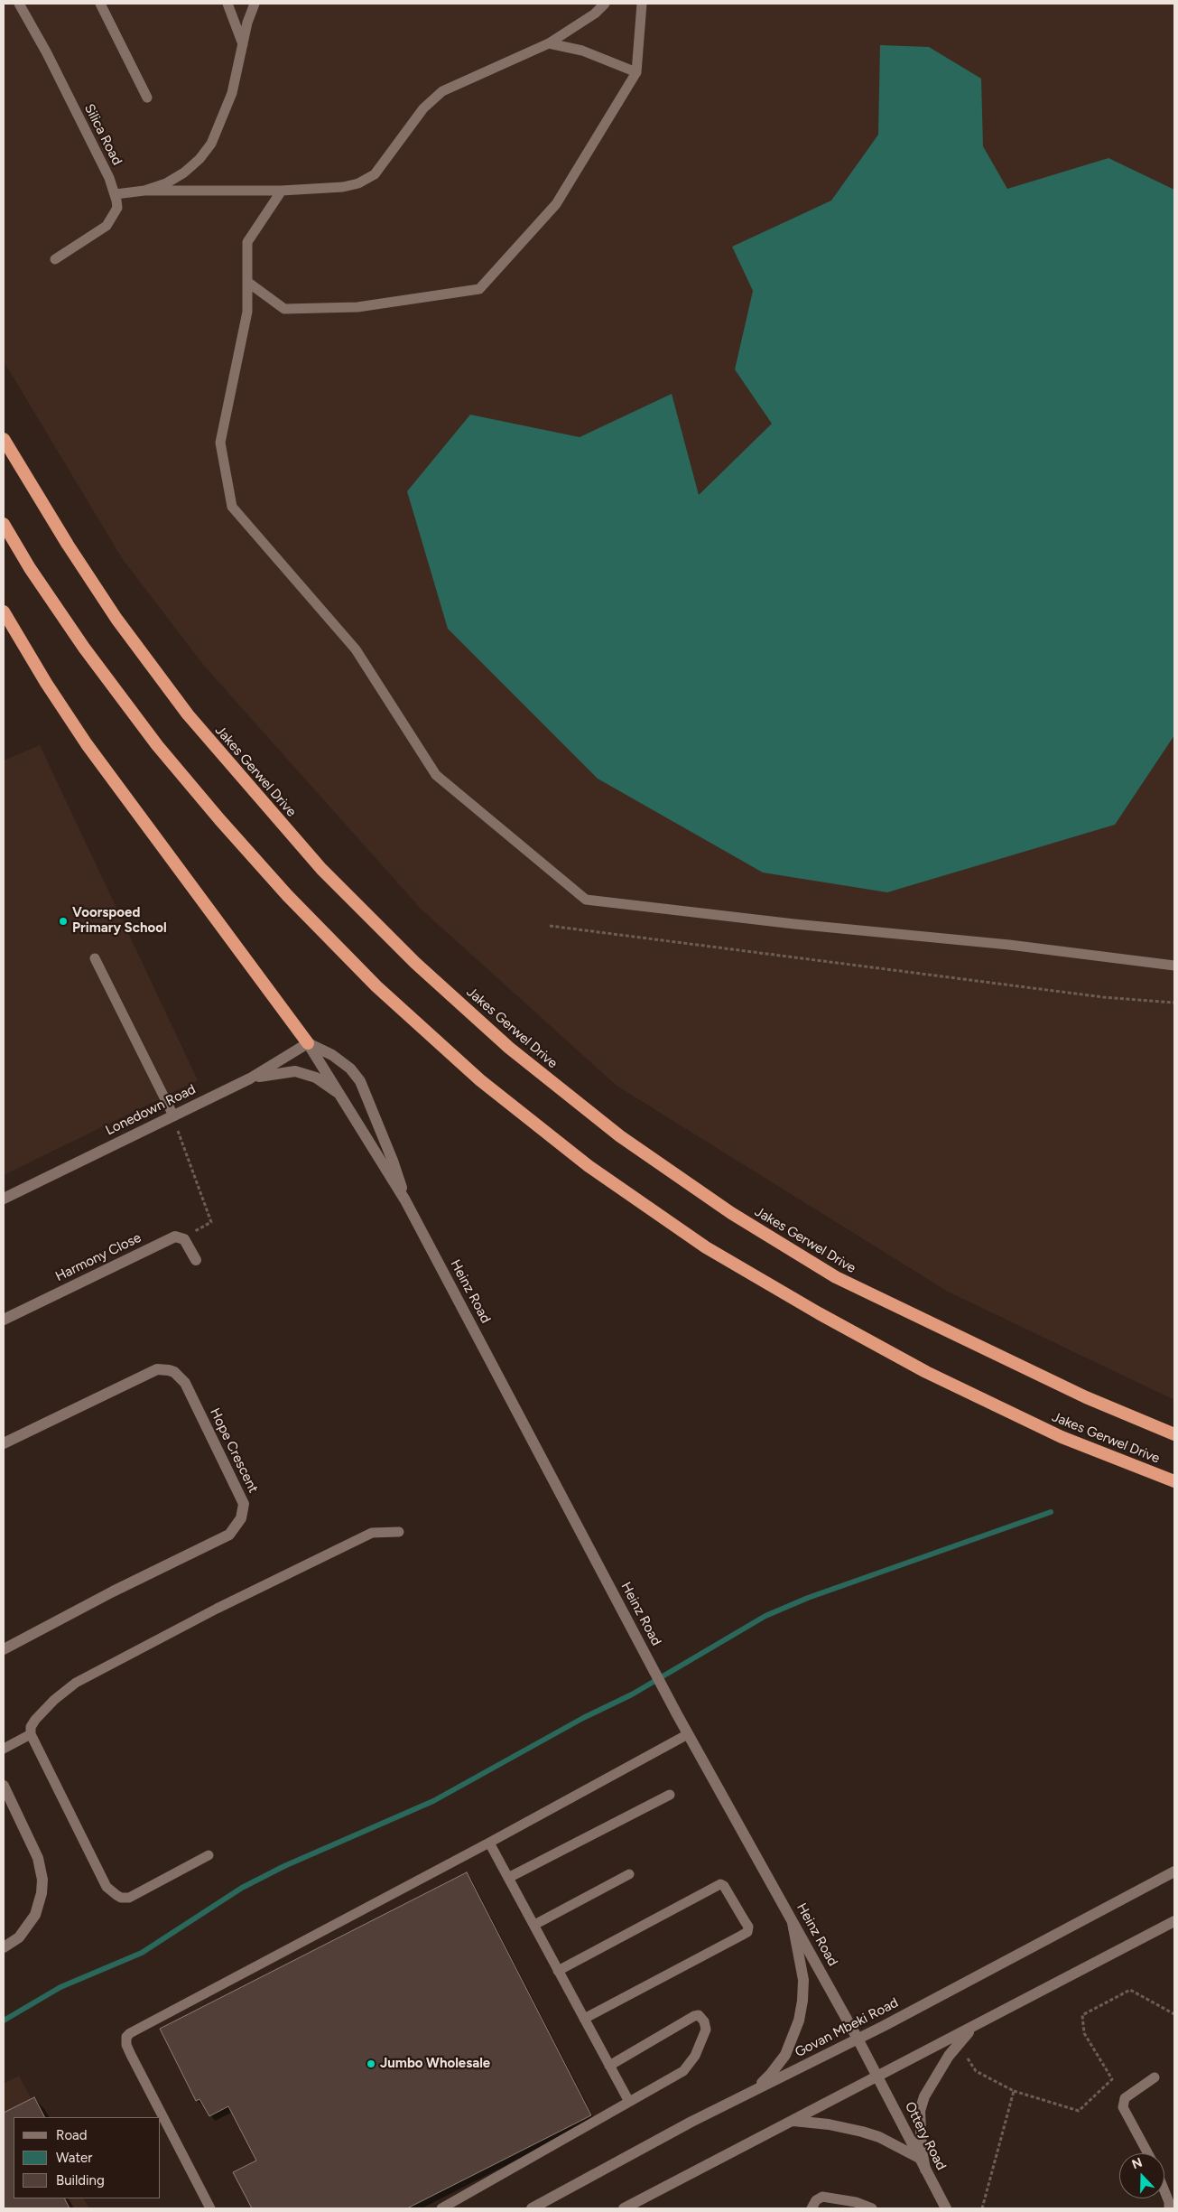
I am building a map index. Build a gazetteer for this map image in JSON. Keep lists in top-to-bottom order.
{
  "streets": {
    "highway": ["Jakes Gerwel Drive"],
    "street": [
      "Lonedown Road",
      "Harmony Close",
      "Heinz Road",
      "Hope Crescent",
      "Govan Mbeki Road",
      "Ottery Road"
    ],
    "lane": ["Silica Road"]
  },
  "crossings": [
    ["Lonedown Road", "Heinz Road"],
    ["Heinz Road", "Govan Mbeki Road"],
    ["Heinz Road", "Ottery Road"]
  ],
  "places": ["Voorspoed Primary School", "Jumbo Wholesale"],
  "legend": ["Road", "Water", "Building"],
  "north": "top"
}
